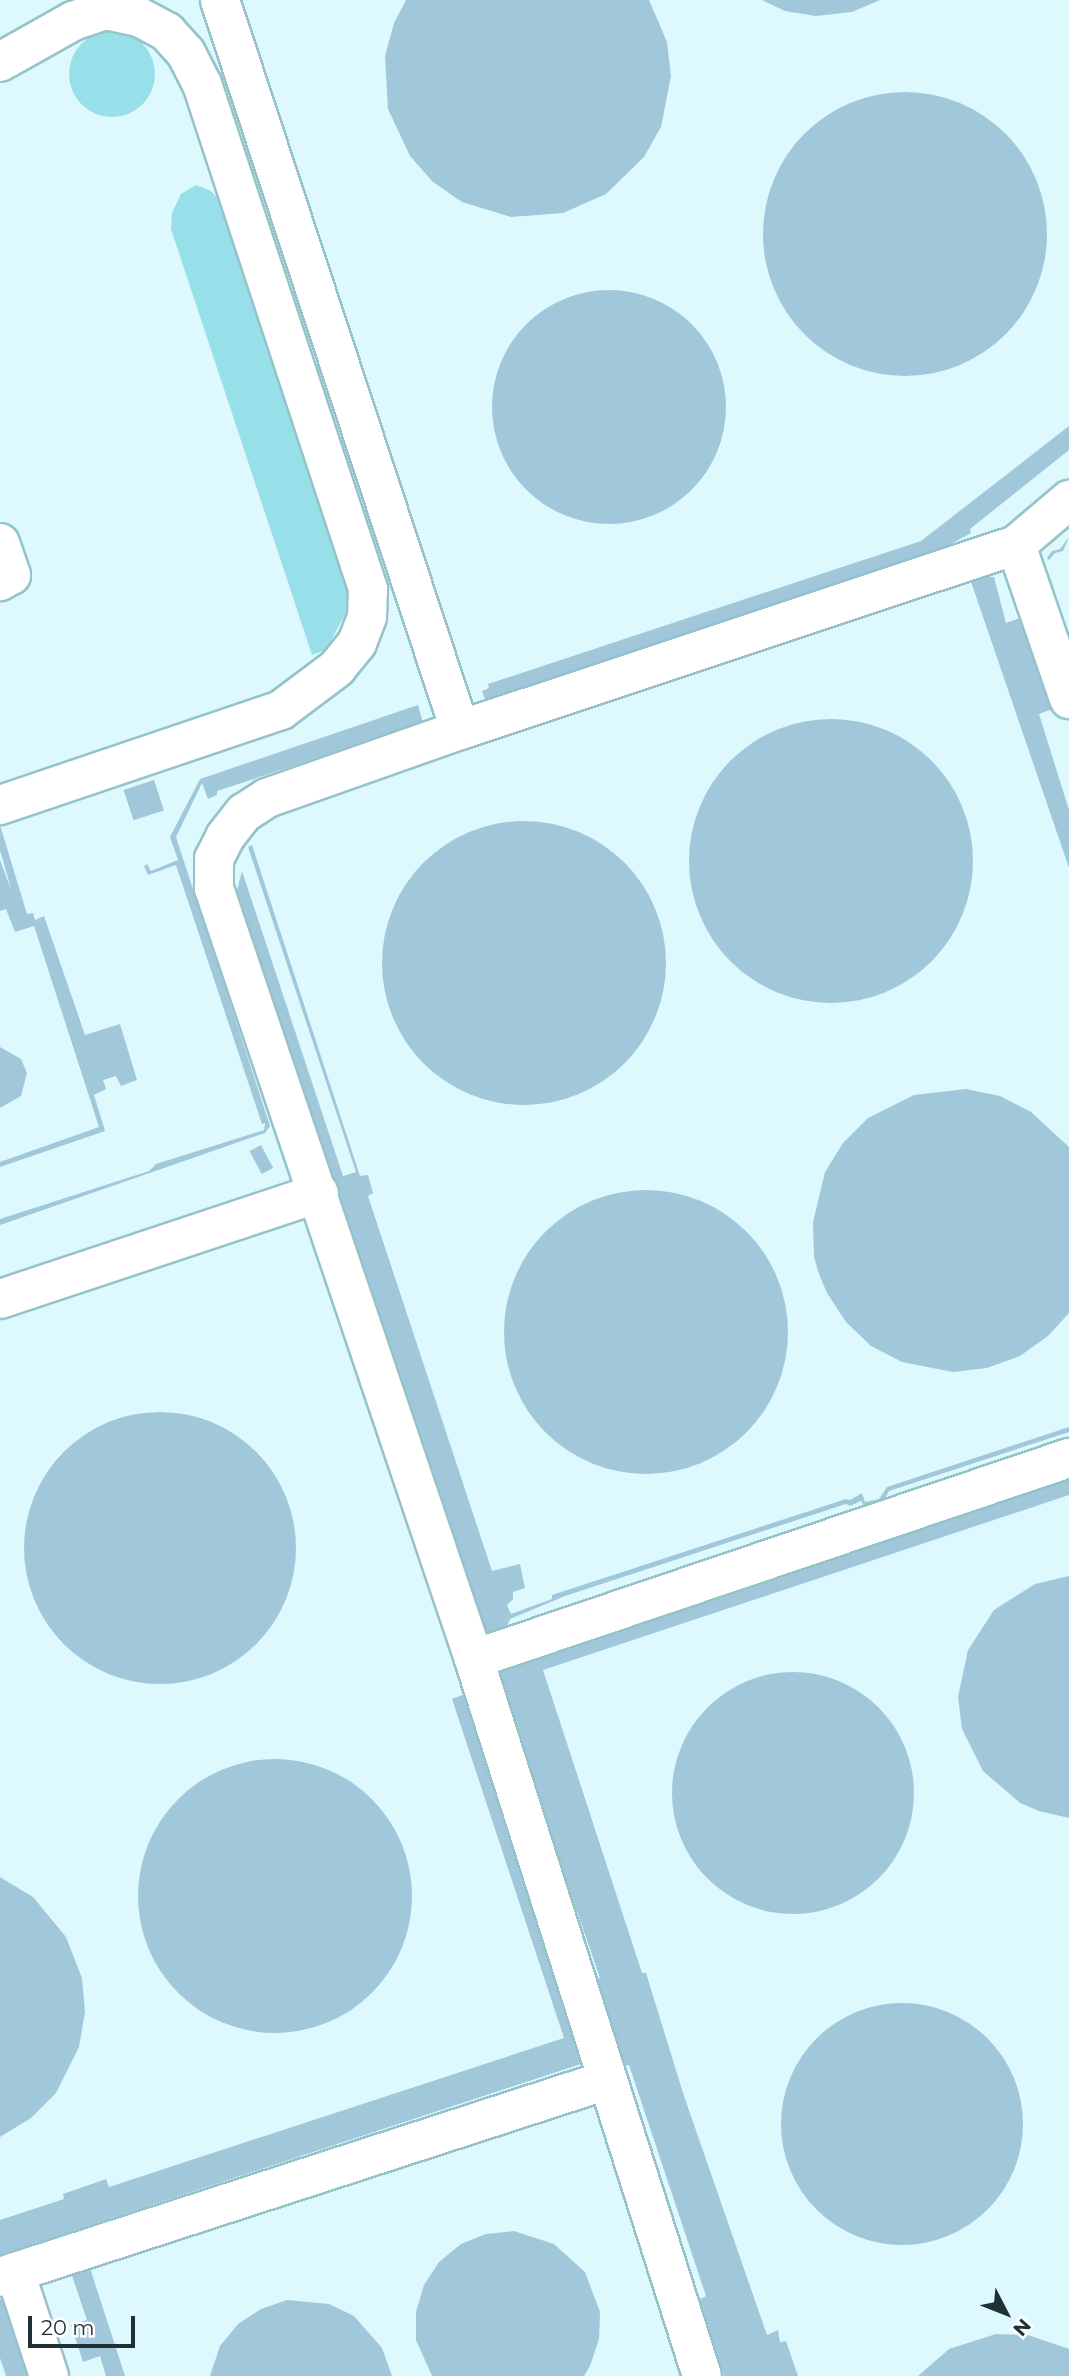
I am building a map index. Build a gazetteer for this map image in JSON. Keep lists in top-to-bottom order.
{
  "scale_bar": "20 m",
  "north": "bottom right"
}
